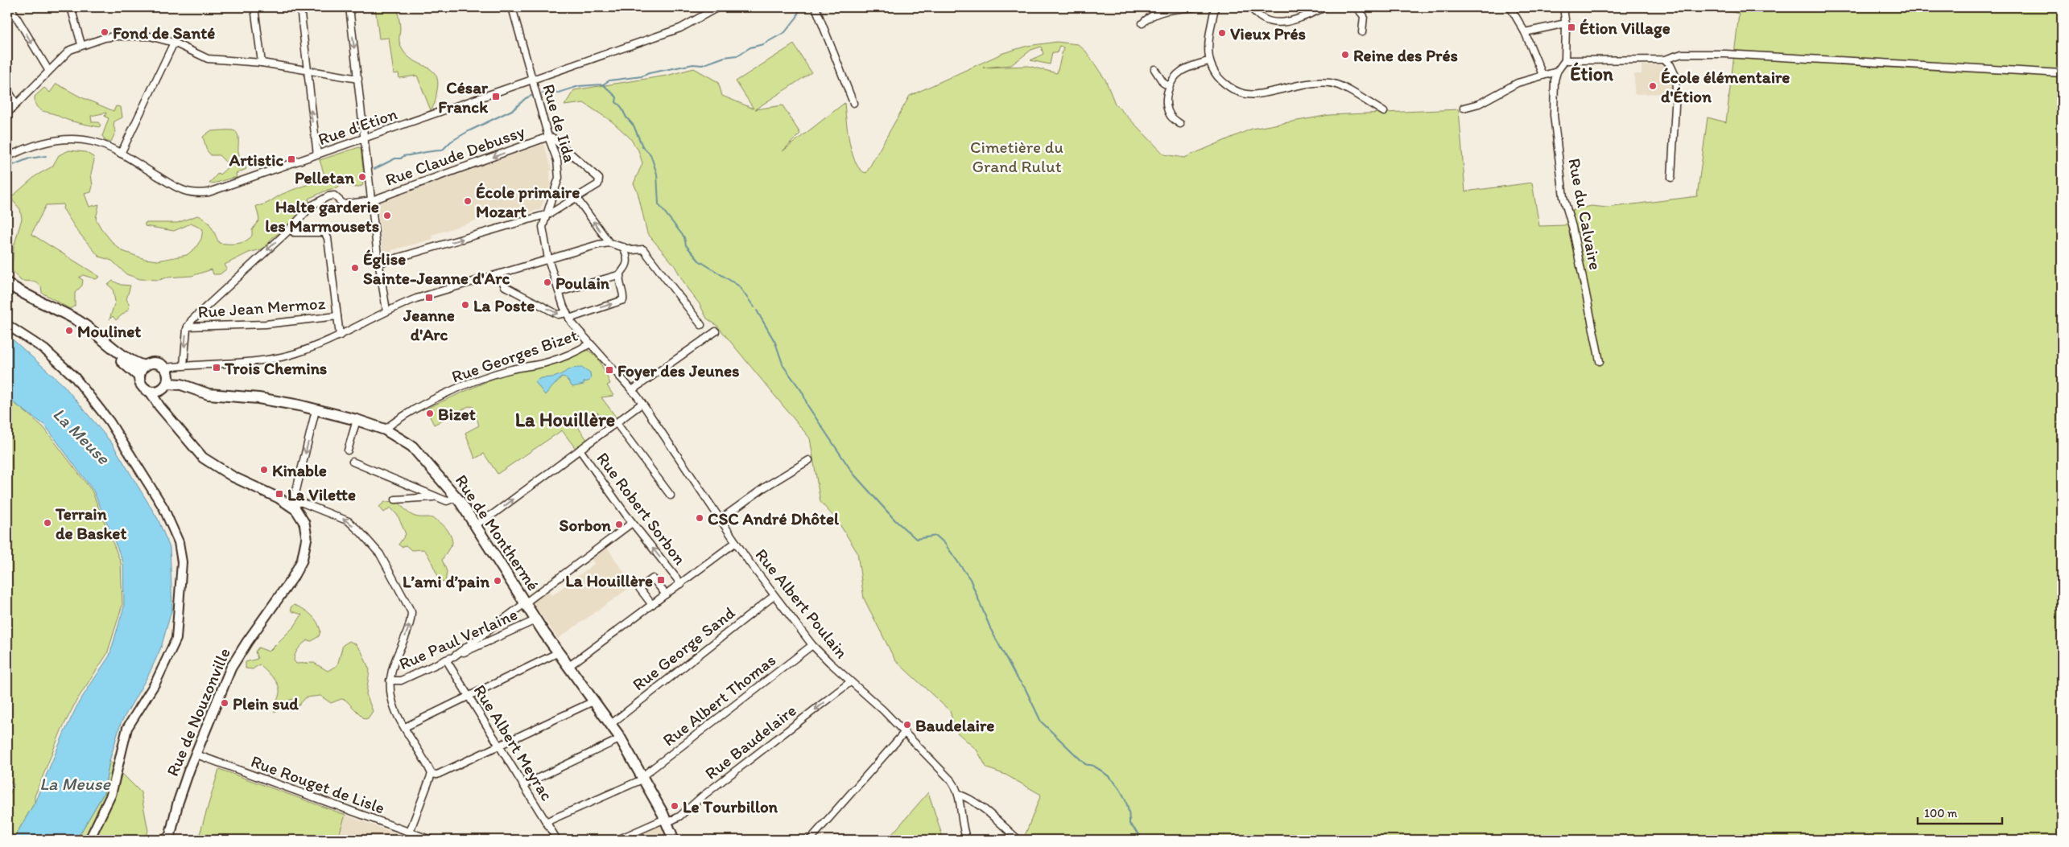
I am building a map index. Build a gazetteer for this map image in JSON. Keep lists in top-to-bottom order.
{
  "streets": {
    "main road": ["Rue de Monthermé", "Rue de Nouzonville"],
    "street": [
      "Rue de Iida",
      "Rue d'Etion",
      "Rue Claude Debussy",
      "Rue du Calvaire",
      "Rue Jean Mermoz",
      "Rue Georges Bizet",
      "Rue Robert Sorbon",
      "Rue Albert Poulain",
      "Rue Paul Verlaine",
      "Rue George Sand",
      "Rue Albert Thomas",
      "Rue Baudelaire",
      "Rue Albert Meyrac",
      "Rue Rouget de Lisle"
    ]
  },
  "crossings": [
    ["Rue de Iida", "Rue d'Etion"],
    ["Rue de Iida", "Rue Claude Debussy"],
    ["Rue de Iida", "Rue Albert Poulain"],
    ["Rue Claude Debussy", "Rue Jean Mermoz"],
    ["Rue Georges Bizet", "Rue de Monthermé"],
    ["Rue Georges Bizet", "Rue Albert Poulain"],
    ["Rue de Monthermé", "Rue Paul Verlaine"],
    ["Rue de Monthermé", "Rue George Sand"],
    ["Rue de Monthermé", "Rue Albert Thomas"],
    ["Rue de Monthermé", "Rue de Nouzonville"],
    ["Rue de Monthermé", "Rue Baudelaire"],
    ["Rue Albert Poulain", "Rue George Sand"],
    ["Rue Albert Poulain", "Rue Albert Thomas"],
    ["Rue Albert Poulain", "Rue Baudelaire"],
    ["Rue Paul Verlaine", "Rue Albert Meyrac"],
    ["Rue Albert Thomas", "Rue Albert Meyrac"],
    ["Rue de Nouzonville", "Rue Rouget de Lisle"]
  ],
  "one_way": [
    "Rue Claude Debussy",
    "Rue Jean Mermoz",
    "Rue Robert Sorbon",
    "Rue Baudelaire"
  ],
  "districts": ["Étion", "La Houillère"],
  "water": ["La Meuse"],
  "parks": ["Cimetière du Grand Rulut"],
  "places": {
    "transit": [
      "Étion Village",
      "César Franck",
      "Artistic",
      "Jeanne d'Arc",
      "Trois Chemins",
      "Foyer des Jeunes",
      "La Vilette",
      "La Houillère"
    ],
    "other": [
      "Fond de Santé",
      "Vieux Prés",
      "Reine des Prés",
      "École élémentaire d'Étion",
      "Pelletan",
      "École primaire Mozart",
      "Halte garderie les Marmousets",
      "Église Sainte-Jeanne d'Arc",
      "Poulain",
      "La Poste",
      "Moulinet",
      "Bizet",
      "Kinable",
      "CSC André Dhôtel",
      "Terrain de Basket",
      "Sorbon",
      "L’ami d’pain",
      "Plein sud",
      "Baudelaire",
      "Le Tourbillon"
    ]
  },
  "scale_bar": "100 m"
}
